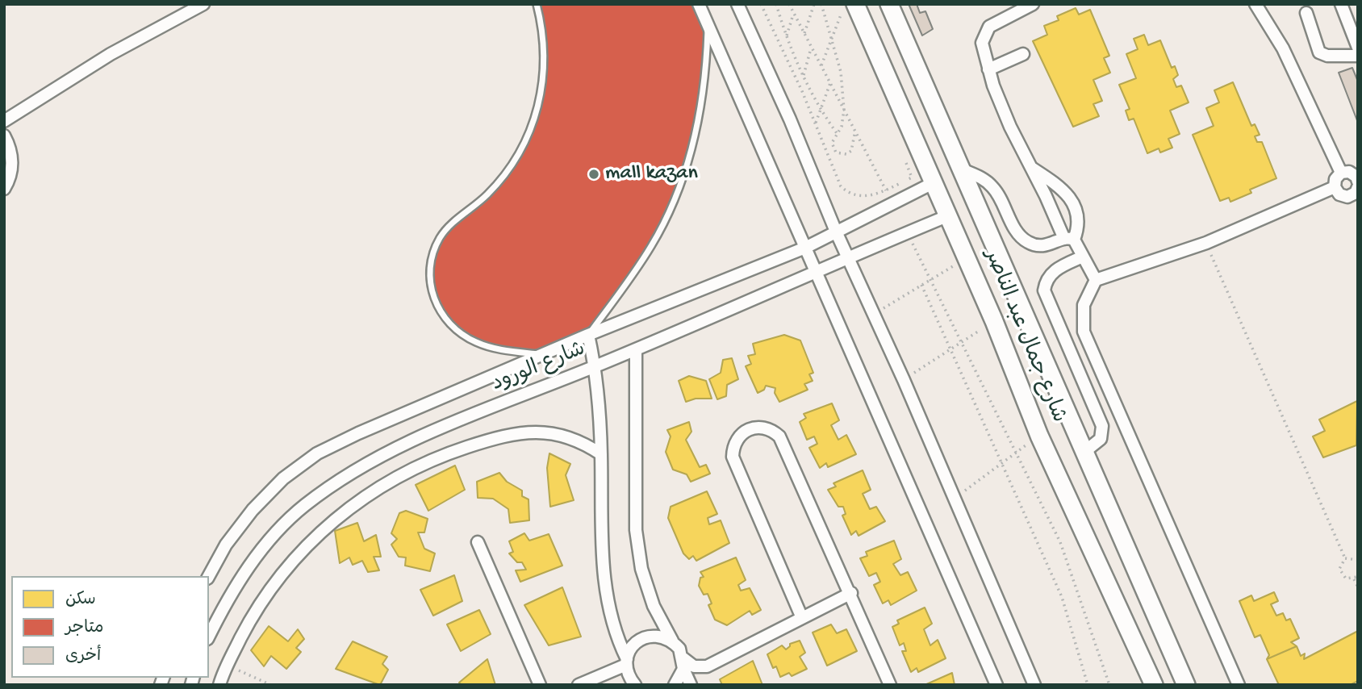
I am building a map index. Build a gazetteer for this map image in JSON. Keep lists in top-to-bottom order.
{
  "streets": {
    "main road": ["شارع جمال عبد الناصر"],
    "street": ["شارع الورود"]
  },
  "crossings": [
    ["شارع جمال عبد الناصر", "شارع الورود"]
  ],
  "places": ["mall kazan"],
  "legend": ["سكن", "متاجر", "أخرى"]
}
